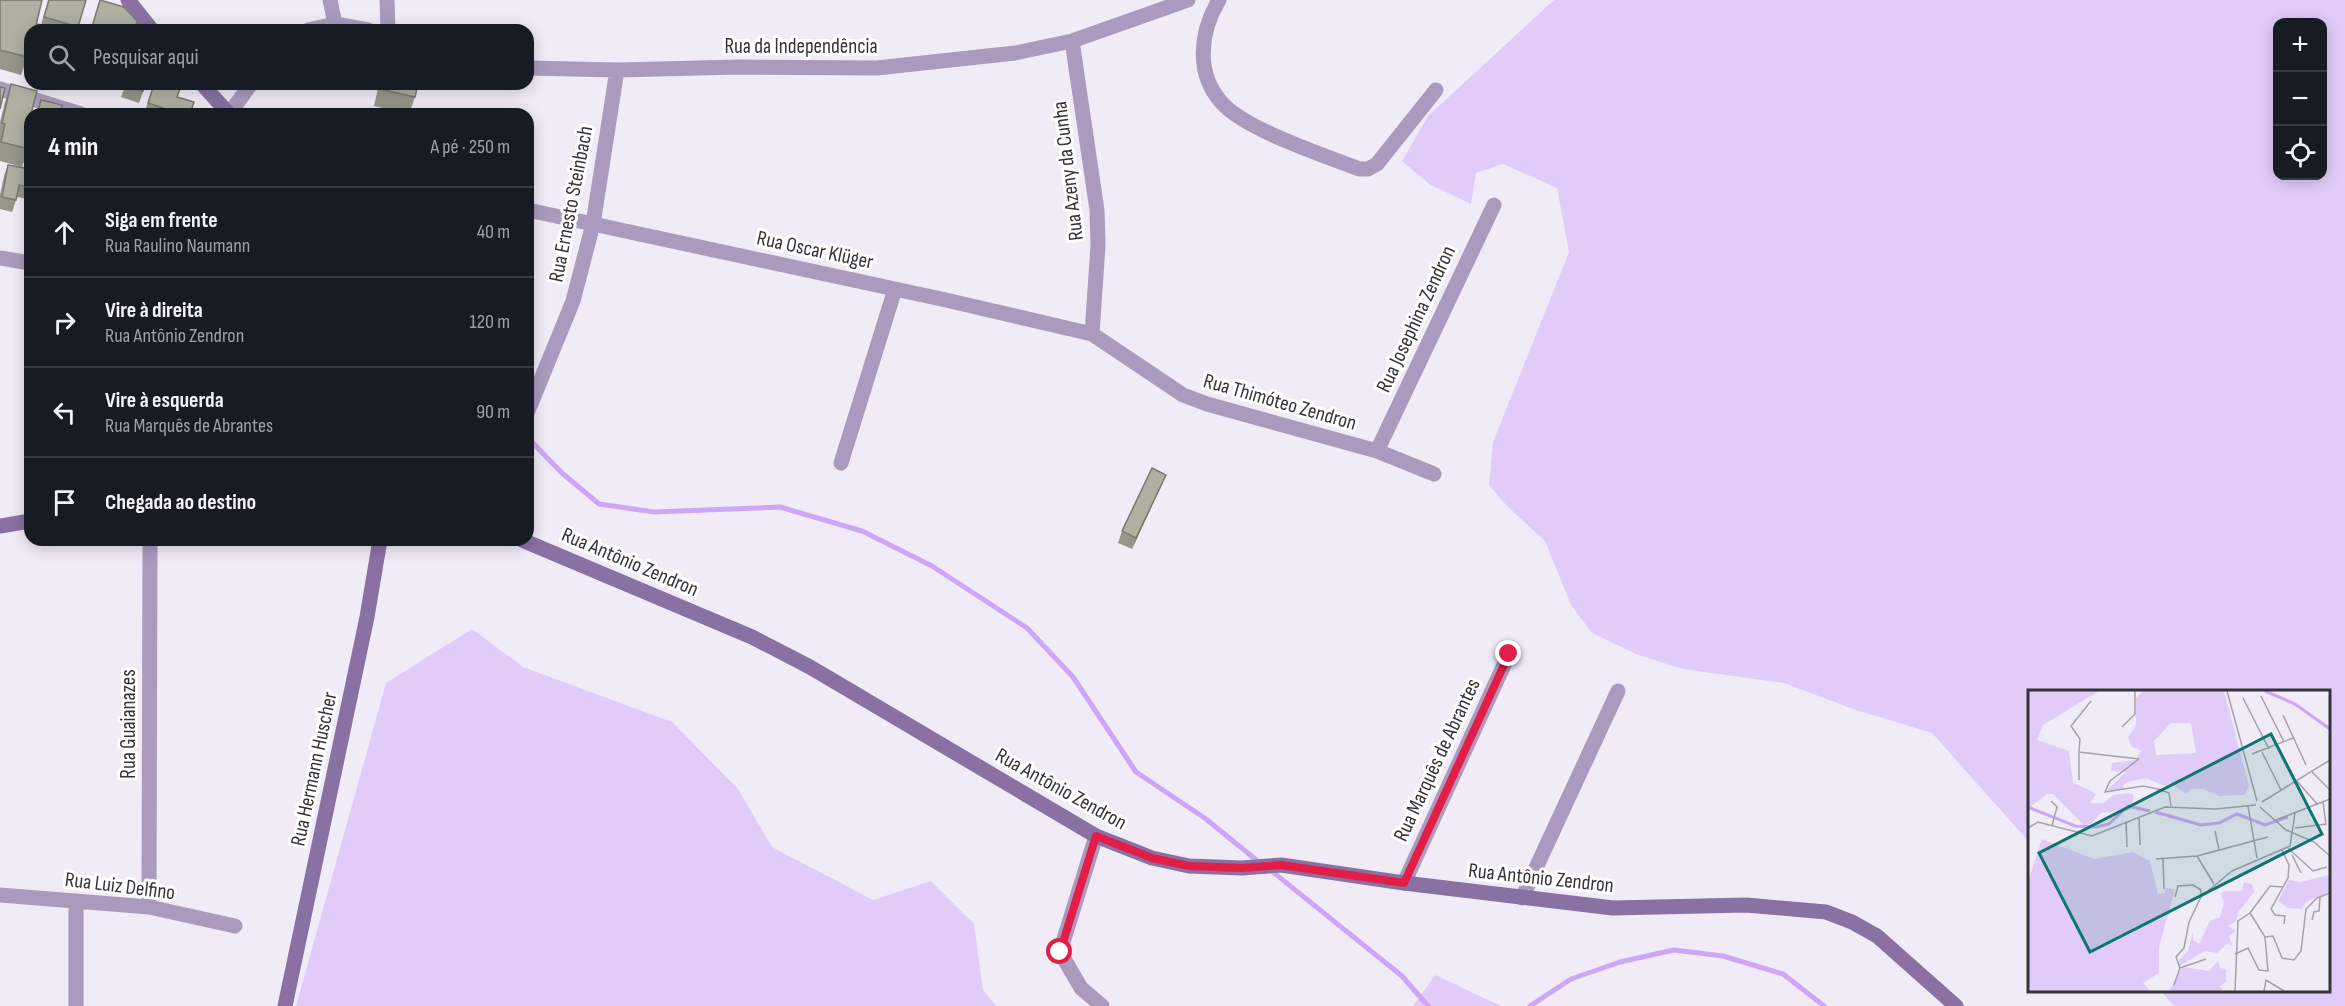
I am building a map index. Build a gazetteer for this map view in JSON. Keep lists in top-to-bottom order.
{
  "streets": {
    "street": [
      "Rua da Independência",
      "Rua Azeny da Cunha",
      "Rua Ernesto Steinbach",
      "Rua Oscar Klüger",
      "Rua Josephina Zendron",
      "Rua Thimóteo Zendron",
      "Rua Antônio Zendron",
      "Rua Guaianazes",
      "Rua Marquês de Abrantes",
      "Rua Hermann Huscher",
      "Rua Luiz Delfino"
    ]
  },
  "crossings": [
    ["Rua da Independência", "Rua Azeny da Cunha"],
    ["Rua da Independência", "Rua Ernesto Steinbach"],
    ["Rua Azeny da Cunha", "Rua Oscar Klüger"],
    ["Rua Azeny da Cunha", "Rua Thimóteo Zendron"],
    ["Rua Ernesto Steinbach", "Rua Oscar Klüger"],
    ["Rua Oscar Klüger", "Rua Thimóteo Zendron"],
    ["Rua Josephina Zendron", "Rua Thimóteo Zendron"],
    ["Rua Antônio Zendron", "Rua Marquês de Abrantes"],
    ["Rua Guaianazes", "Rua Luiz Delfino"]
  ],
  "page": {
    "map_buttons": ["+", "−"],
    "search": "Pesquisar aqui",
    "heading": ["4 min", "A pé · 250 m"],
    "list": [
      ["Siga em frente", "Rua Raulino Naumann", "40 m"],
      ["Vire à direita", "Rua Antônio Zendron", "120 m"],
      ["Vire à esquerda", "Rua Marquês de Abrantes", "90 m"],
      "Chegada ao destino"
    ]
  }
}
